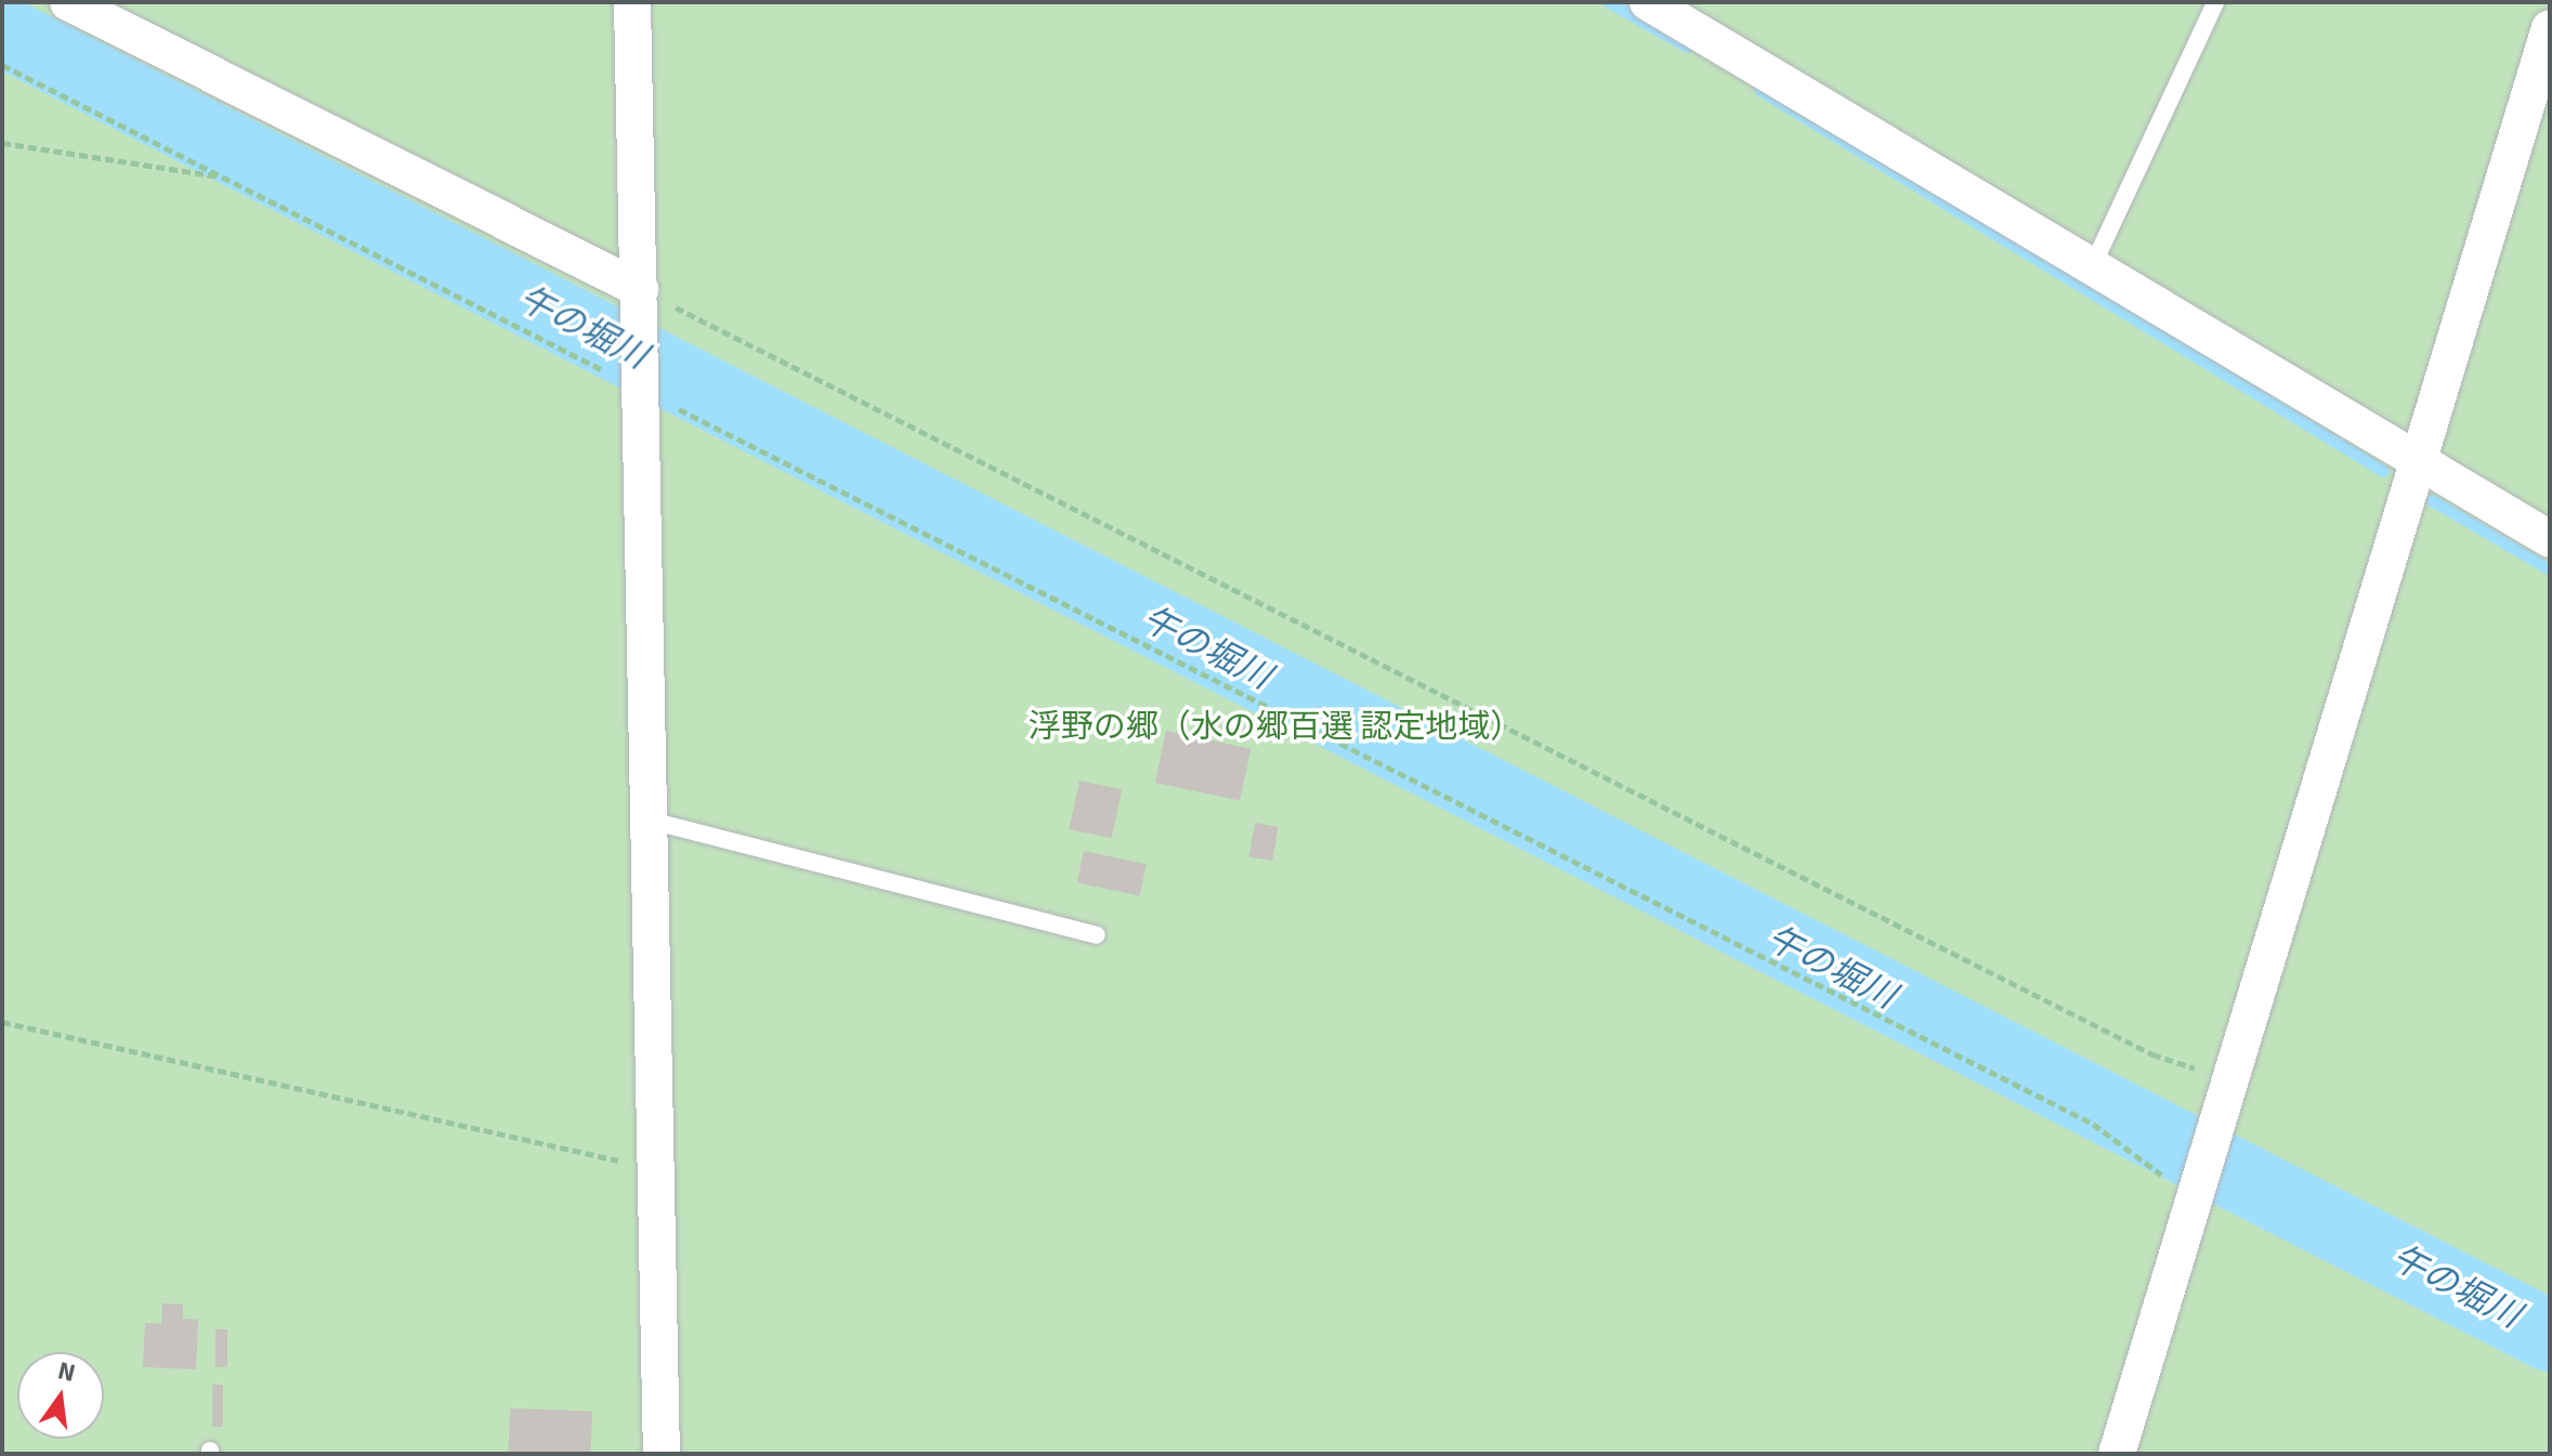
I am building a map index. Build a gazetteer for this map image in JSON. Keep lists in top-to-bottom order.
{
  "water": ["午の堀川"],
  "parks": ["浮野の郷（水の郷百選 認定地域）"],
  "north": "top"
}
